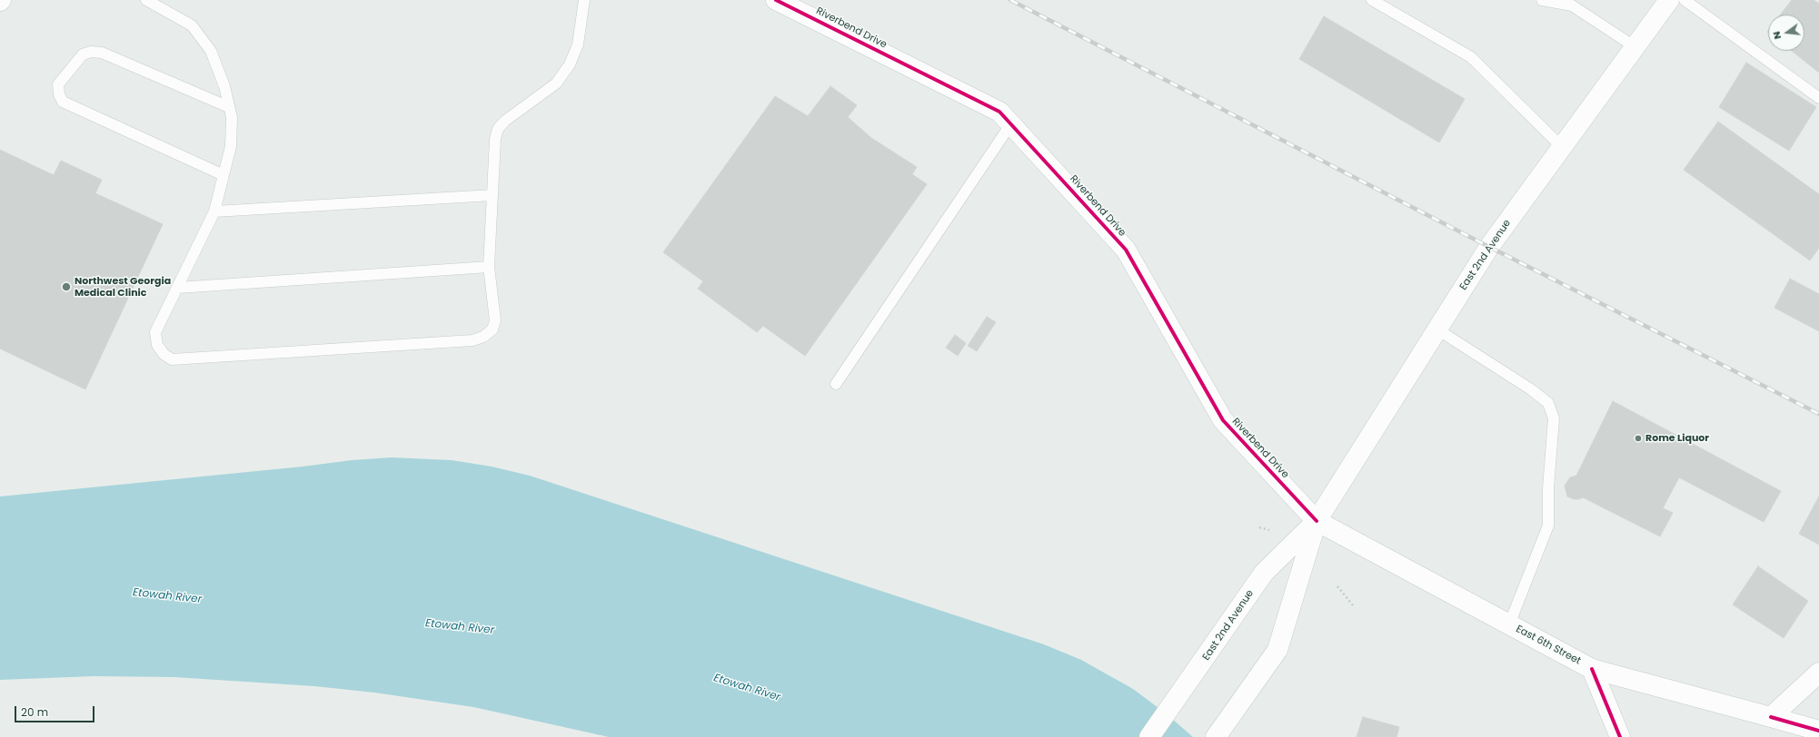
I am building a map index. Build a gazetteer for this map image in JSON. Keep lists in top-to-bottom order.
{
  "streets": {
    "main road": ["Riverbend Drive", "East 2nd Avenue", "East 6th Street"]
  },
  "crossings": [
    ["Riverbend Drive", "East 2nd Avenue"],
    ["Riverbend Drive", "East 6th Street"],
    ["East 2nd Avenue", "East 6th Street"]
  ],
  "water": ["Etowah River"],
  "places": ["Northwest Georgia Medical Clinic", "Rome Liquor"],
  "scale_bar": "20 m",
  "north": "left"
}
